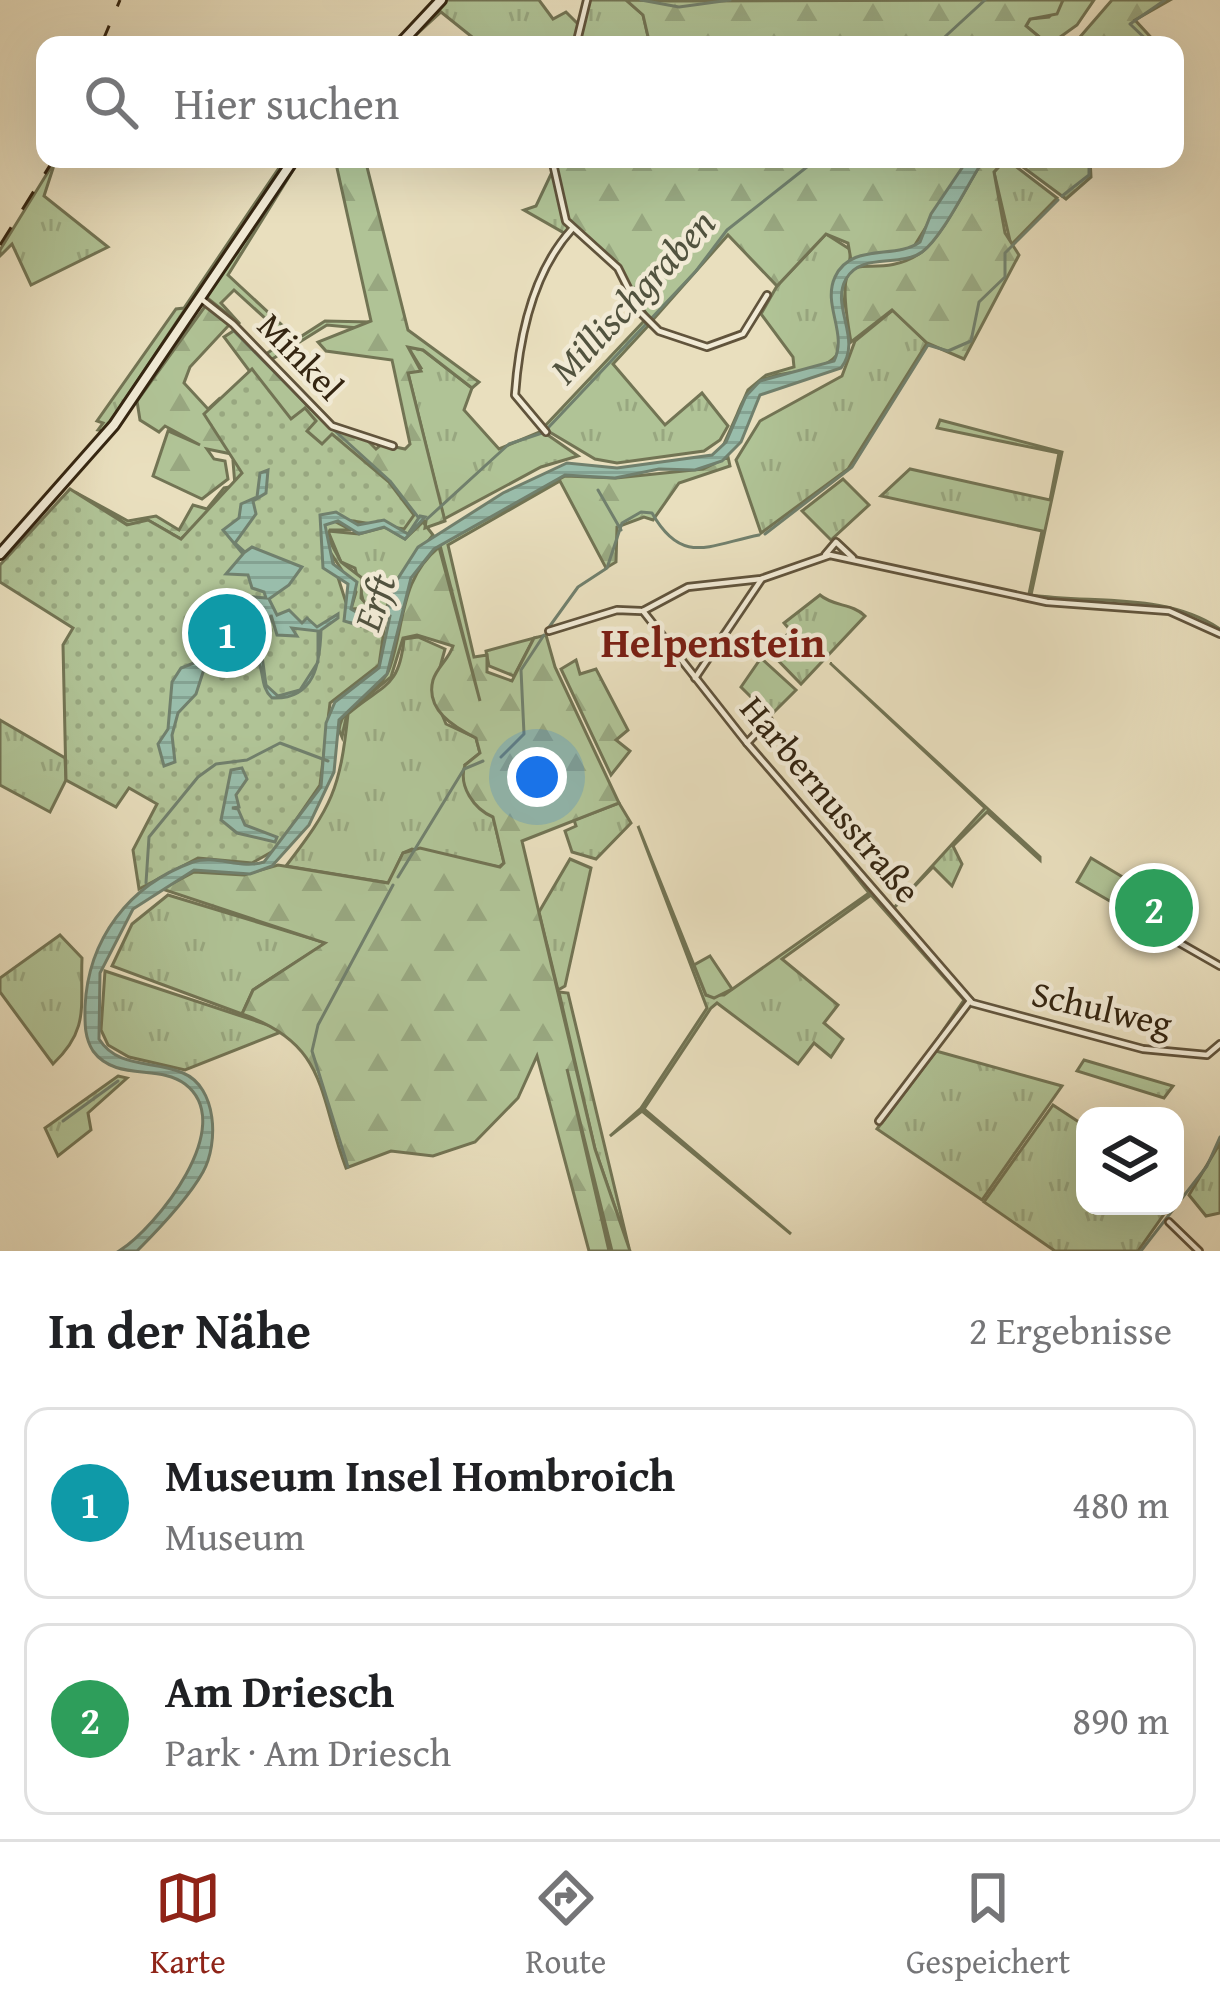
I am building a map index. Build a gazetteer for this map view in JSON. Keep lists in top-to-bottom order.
{
  "streets": {
    "street": ["Minkel", "Harbernusstraße", "Schulweg"]
  },
  "crossings": [
    ["Harbernusstraße", "Schulweg"]
  ],
  "districts": ["Helpenstein"],
  "water": ["Millischgraben", "Erft"],
  "page": {
    "search": "Hier suchen",
    "pins": ["1", "2"],
    "heading": ["In der Nähe", "2 Ergebnisse"],
    "list": [
      {
        "mark": "1",
        "name": "Museum Insel Hombroich",
        "note": "Museum",
        "value": "480 m"
      },
      {
        "mark": "2",
        "name": "Am Driesch",
        "note": "Park · Am Driesch",
        "value": "890 m"
      }
    ],
    "nav": ["Karte", "Route", "Gespeichert"]
  }
}
